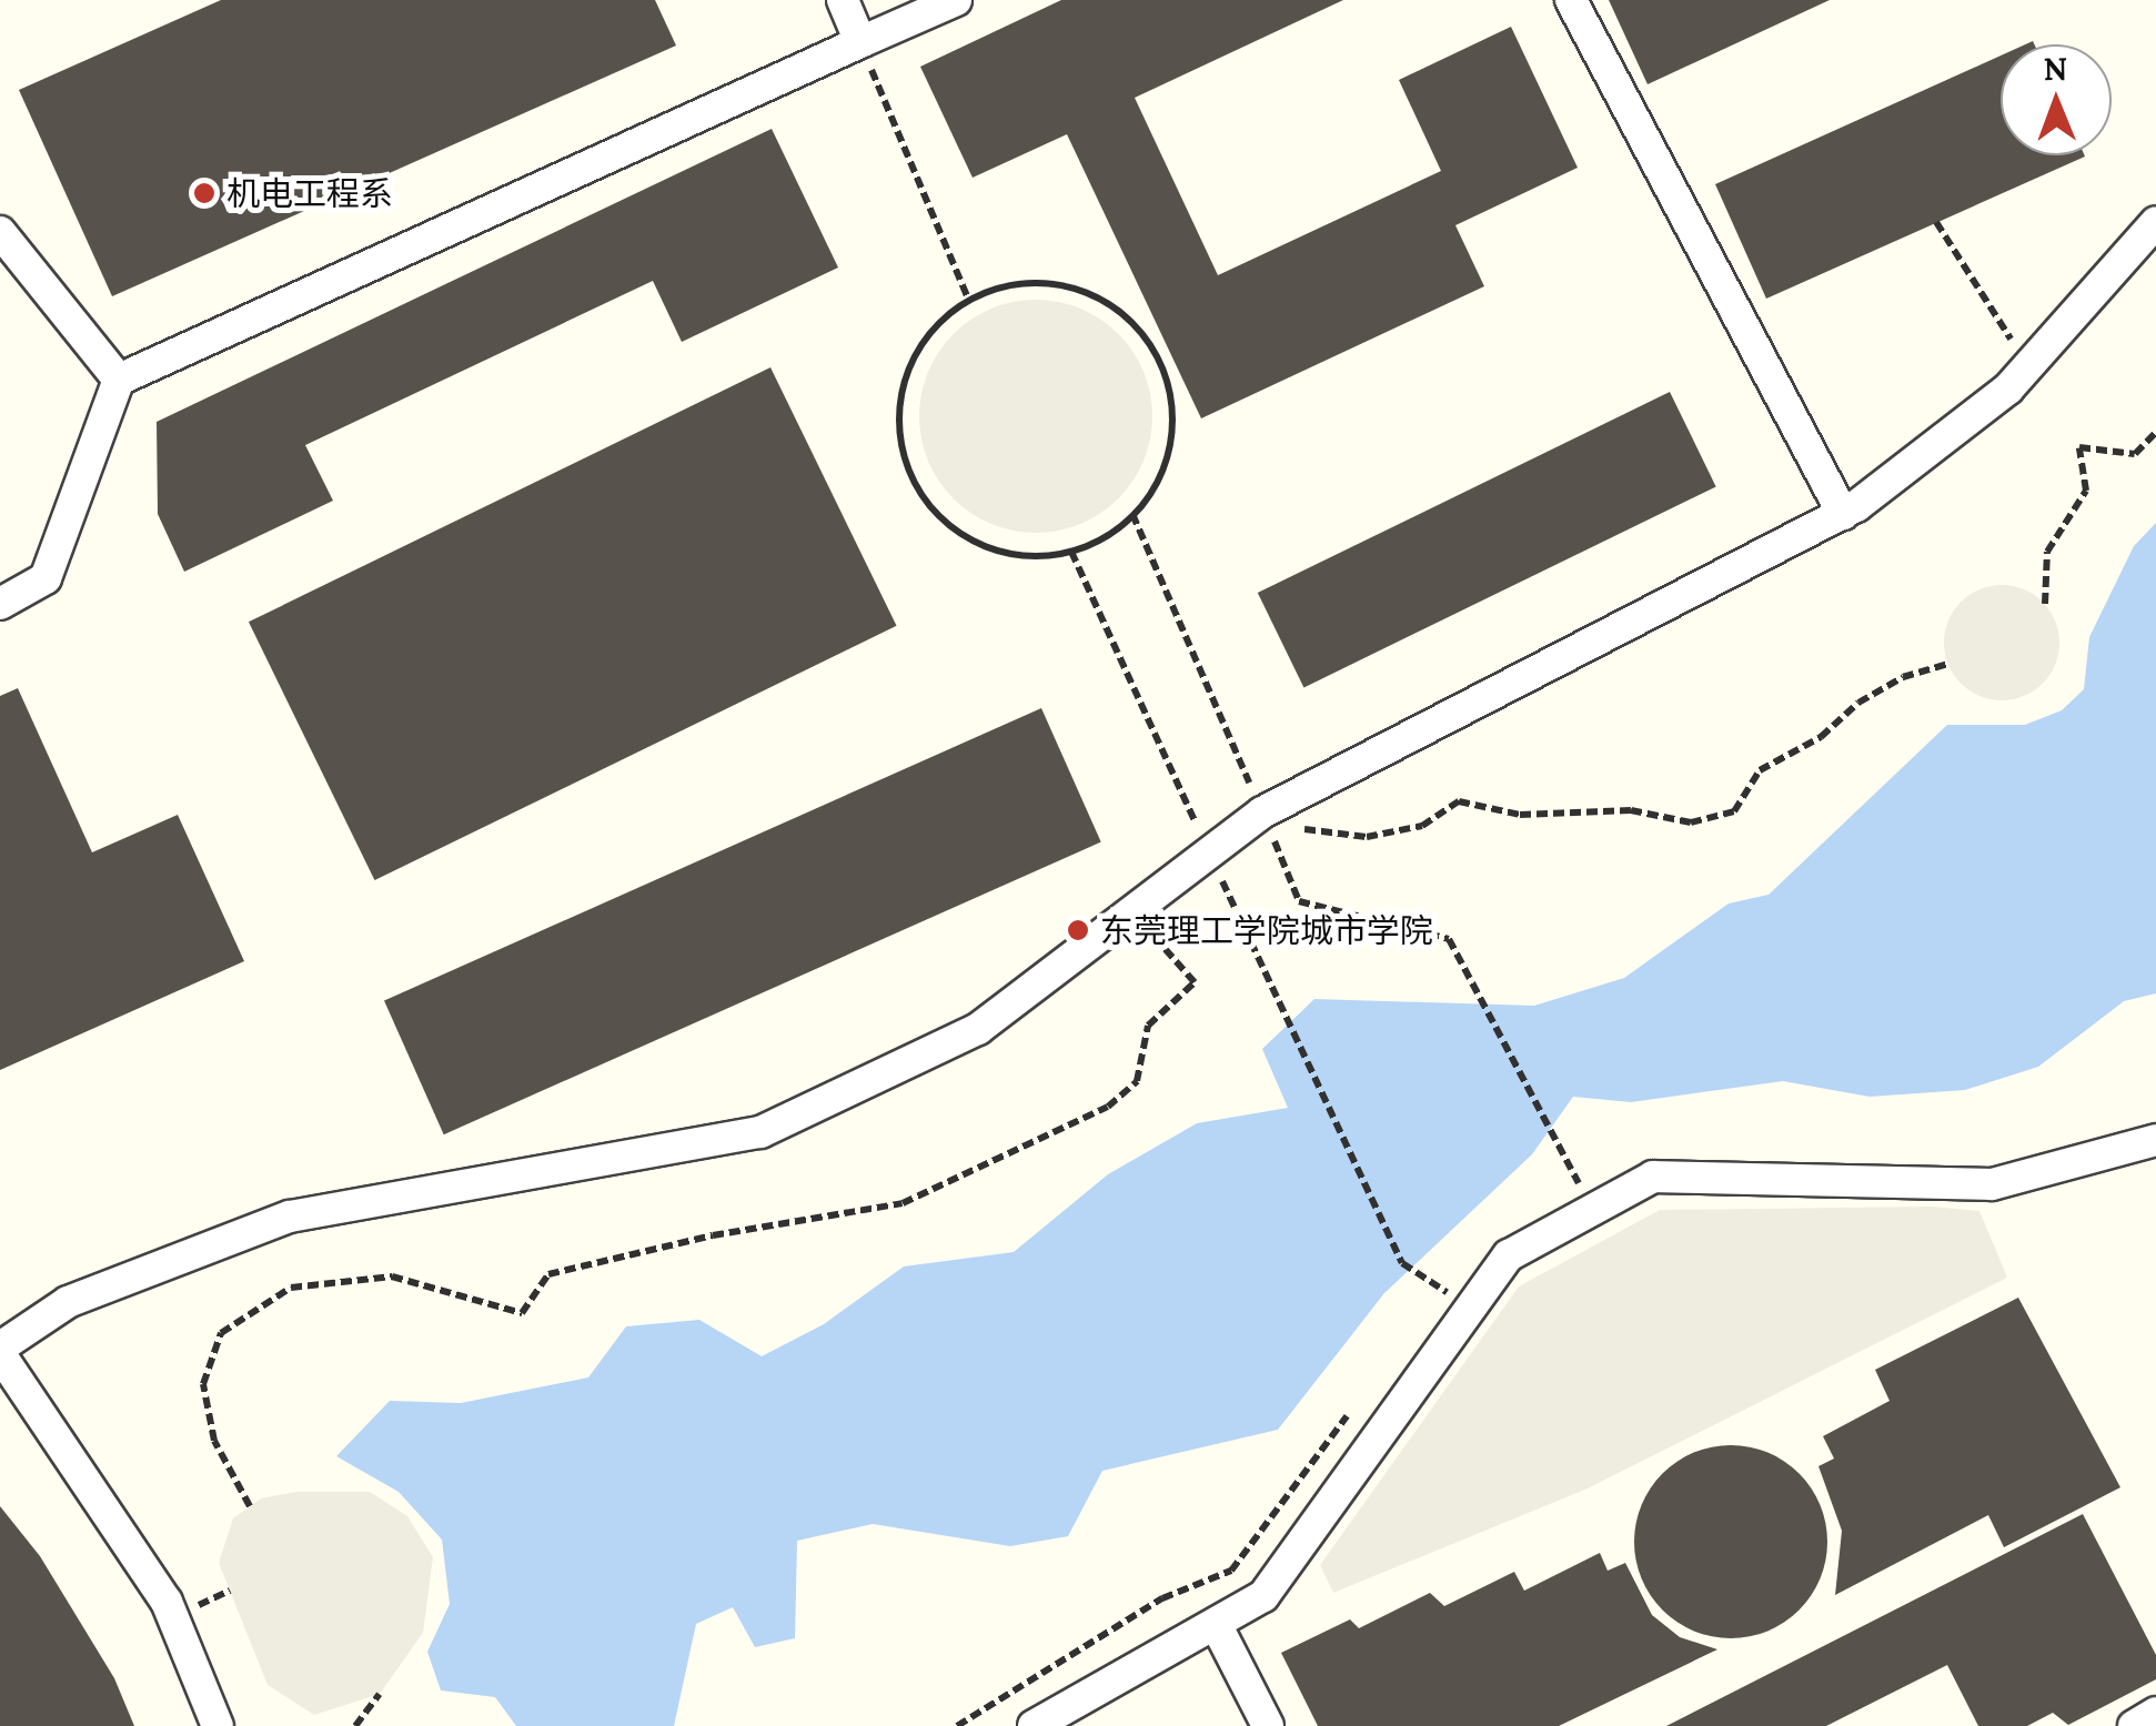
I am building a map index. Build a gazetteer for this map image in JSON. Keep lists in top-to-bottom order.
{
  "places": ["机电工程系", "东莞理工学院城市学院"],
  "north": "top"
}
